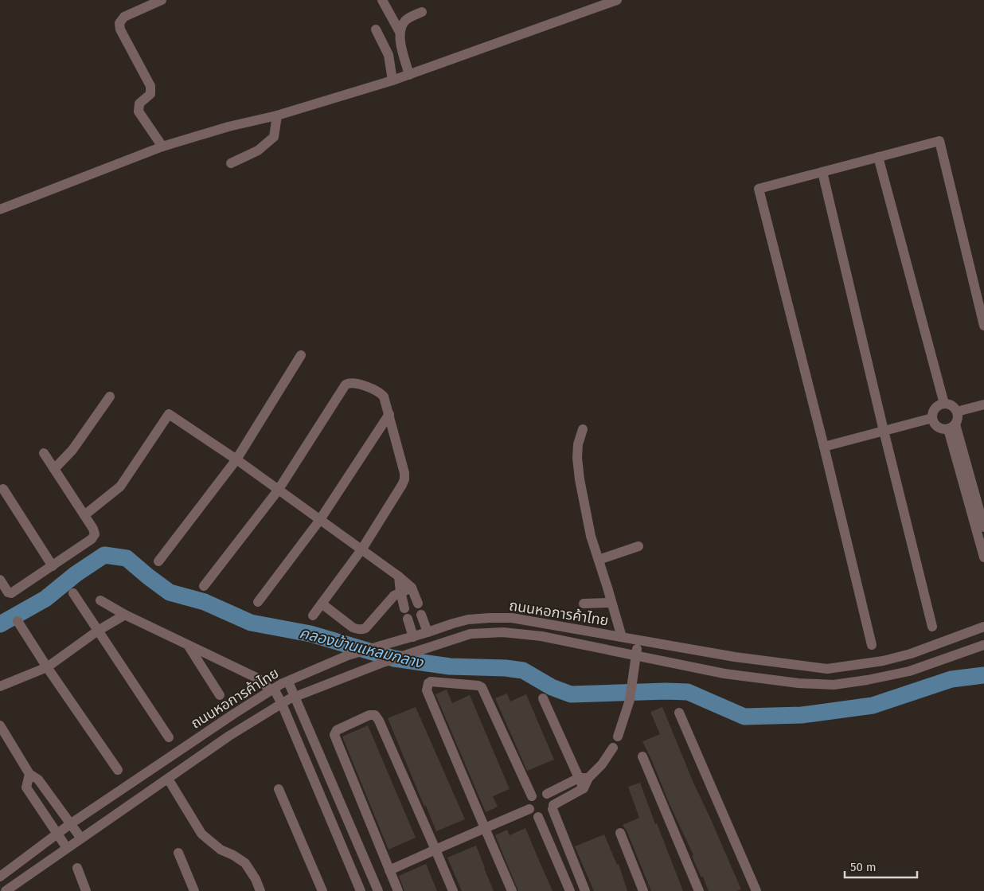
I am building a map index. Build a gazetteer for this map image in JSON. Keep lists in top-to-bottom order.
{
  "streets": {
    "street": ["ถนนหอการค้าไทย"]
  },
  "water": ["คลองบ้านแหลมกลาง"],
  "scale_bar": "50 m"
}
